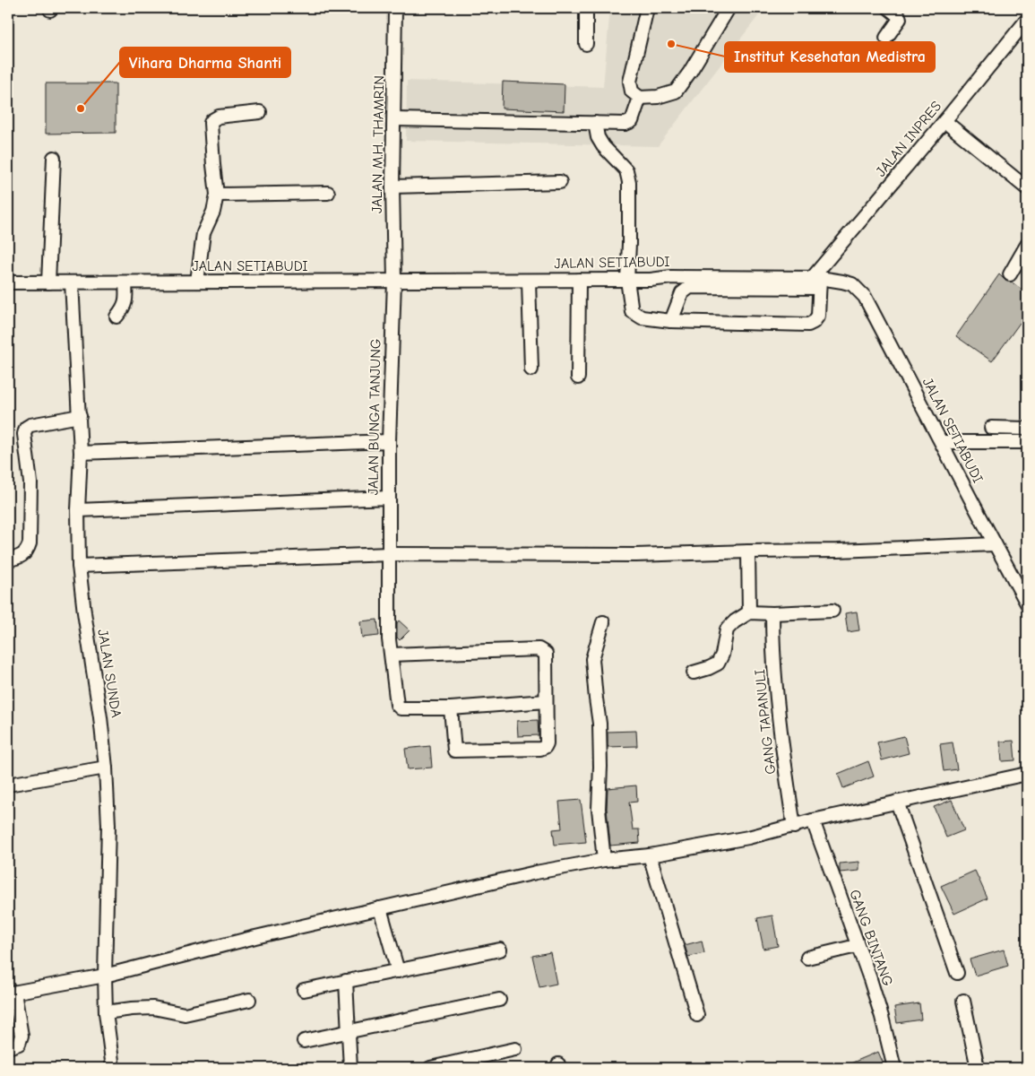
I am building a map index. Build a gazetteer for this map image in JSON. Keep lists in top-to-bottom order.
{
  "streets": {
    "street": [
      "JALAN INPRES",
      "JALAN M.H. THAMRIN",
      "JALAN SETIABUDI",
      "JALAN BUNGA TANJUNG",
      "JALAN SUNDA",
      "GANG TAPANULI",
      "GANG BINTANG"
    ]
  },
  "crossings": [
    ["JALAN INPRES", "JALAN SETIABUDI"],
    ["JALAN M.H. THAMRIN", "JALAN SETIABUDI"],
    ["JALAN M.H. THAMRIN", "JALAN BUNGA TANJUNG"],
    ["JALAN SETIABUDI", "JALAN BUNGA TANJUNG"],
    ["JALAN SETIABUDI", "JALAN SUNDA"]
  ],
  "places": ["Institut Kesehatan Medistra", "Vihara Dharma Shanti"]
}
